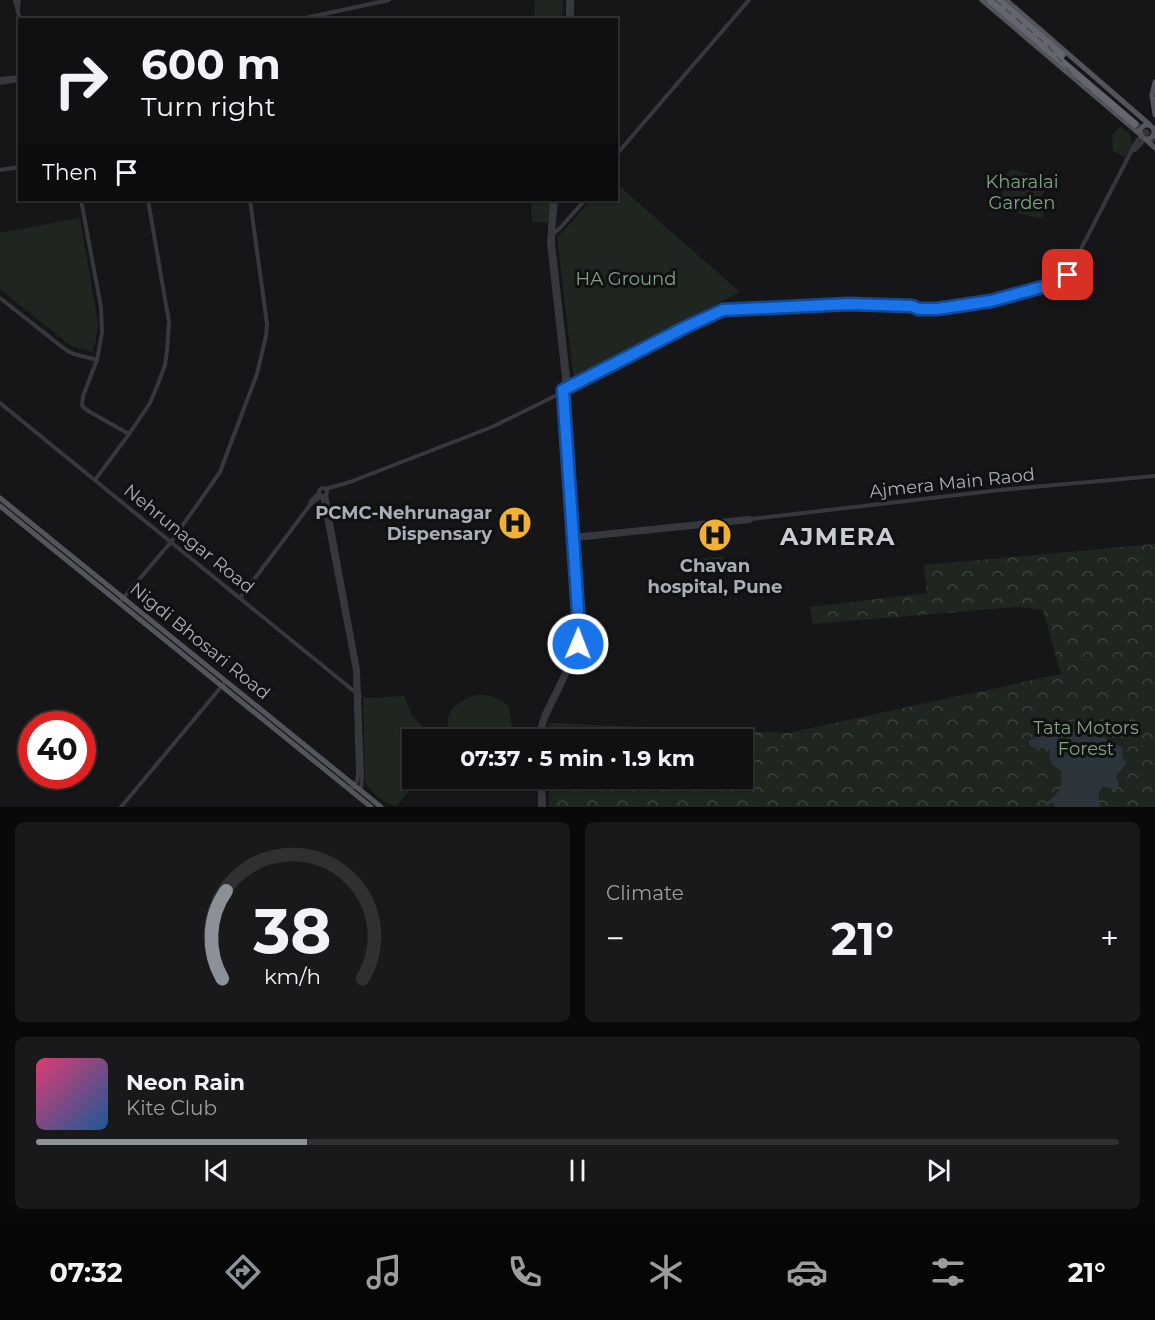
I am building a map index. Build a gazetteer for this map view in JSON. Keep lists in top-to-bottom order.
{
  "streets": {
    "main road": ["Nigdi Bhosari Road"],
    "street": ["Ajmera Main Raod", "Nehrunagar Road"]
  },
  "districts": ["AJMERA"],
  "parks": ["Kharalai Garden", "HA Ground", "Tata Motors Forest"],
  "places": {
    "hospital": ["PCMC-Nehrunagar Dispensary", "Chavan hospital, Pune"]
  },
  "page": {
    "turn": ["600 m", "Turn right"],
    "then": "Then",
    "limit": "40",
    "trip": "07:37 · 5 min · 1.9 km",
    "tile": "Climate",
    "heat": ["−", "21°", "+"],
    "song": ["Neon Rain", "Kite Club"],
    "tabs": ["07:32", "21°"],
    "gauge": ["38", "km/h"]
  }
}
